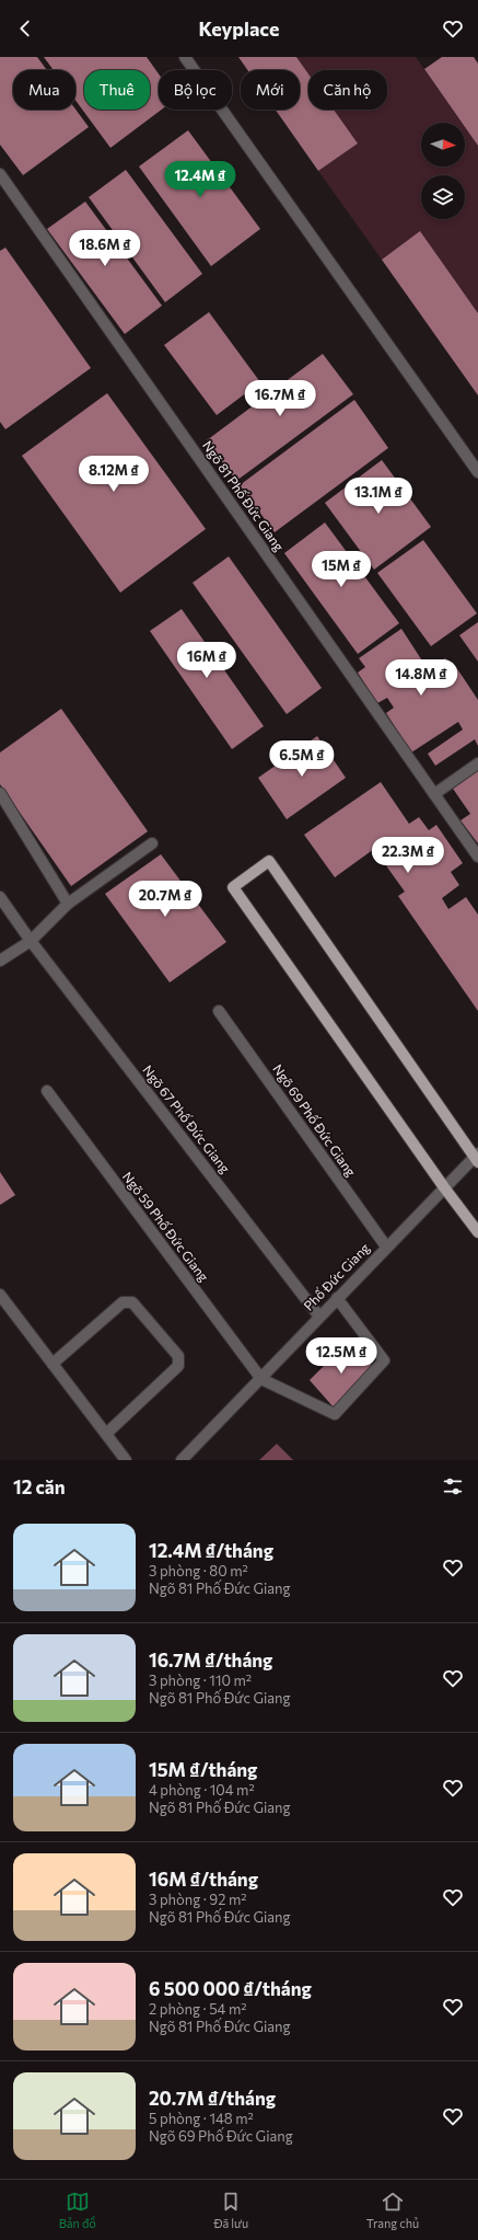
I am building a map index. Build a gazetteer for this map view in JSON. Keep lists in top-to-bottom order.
{
  "streets": {
    "street": [
      "Ngõ 81 Phố Đức Giang",
      "Ngõ 67 Phố Đức Giang",
      "Ngõ 69 Phố Đức Giang",
      "Ngõ 59 Phố Đức Giang",
      "Phố Đức Giang"
    ]
  },
  "crossings": [
    ["Ngõ 67 Phố Đức Giang", "Phố Đức Giang"],
    ["Ngõ 69 Phố Đức Giang", "Phố Đức Giang"],
    ["Ngõ 59 Phố Đức Giang", "Phố Đức Giang"]
  ],
  "north": "right",
  "page": {
    "header": "Keyplace",
    "chip": [
      "Mua",
      "Thuê",
      "Bộ lọc",
      "Mới",
      "Căn hộ"
    ],
    "price": [
      "12.4M ₫",
      "18.6M ₫",
      "16.7M ₫",
      "8.12M ₫",
      "13.1M ₫",
      "15M ₫",
      "16M ₫",
      "14.8M ₫",
      "6.5M ₫",
      "22.3M ₫",
      "20.7M ₫",
      "12.5M ₫"
    ],
    "heading": "12 căn",
    "list": [
      {
        "name": "12.4M ₫/tháng",
        "note": "3 phòng · 80 m² · Ngõ 81 Phố Đức Giang"
      },
      {
        "name": "16.7M ₫/tháng",
        "note": "3 phòng · 110 m² · Ngõ 81 Phố Đức Giang"
      },
      {
        "name": "15M ₫/tháng",
        "note": "4 phòng · 104 m² · Ngõ 81 Phố Đức Giang"
      },
      {
        "name": "16M ₫/tháng",
        "note": "3 phòng · 92 m² · Ngõ 81 Phố Đức Giang"
      },
      {
        "name": "6 500 000 ₫/tháng",
        "note": "2 phòng · 54 m² · Ngõ 81 Phố Đức Giang"
      },
      {
        "name": "20.7M ₫/tháng",
        "note": "5 phòng · 148 m² · Ngõ 69 Phố Đức Giang"
      }
    ],
    "tabs": ["Bản đồ", "Đã lưu", "Trang chủ"]
  }
}
